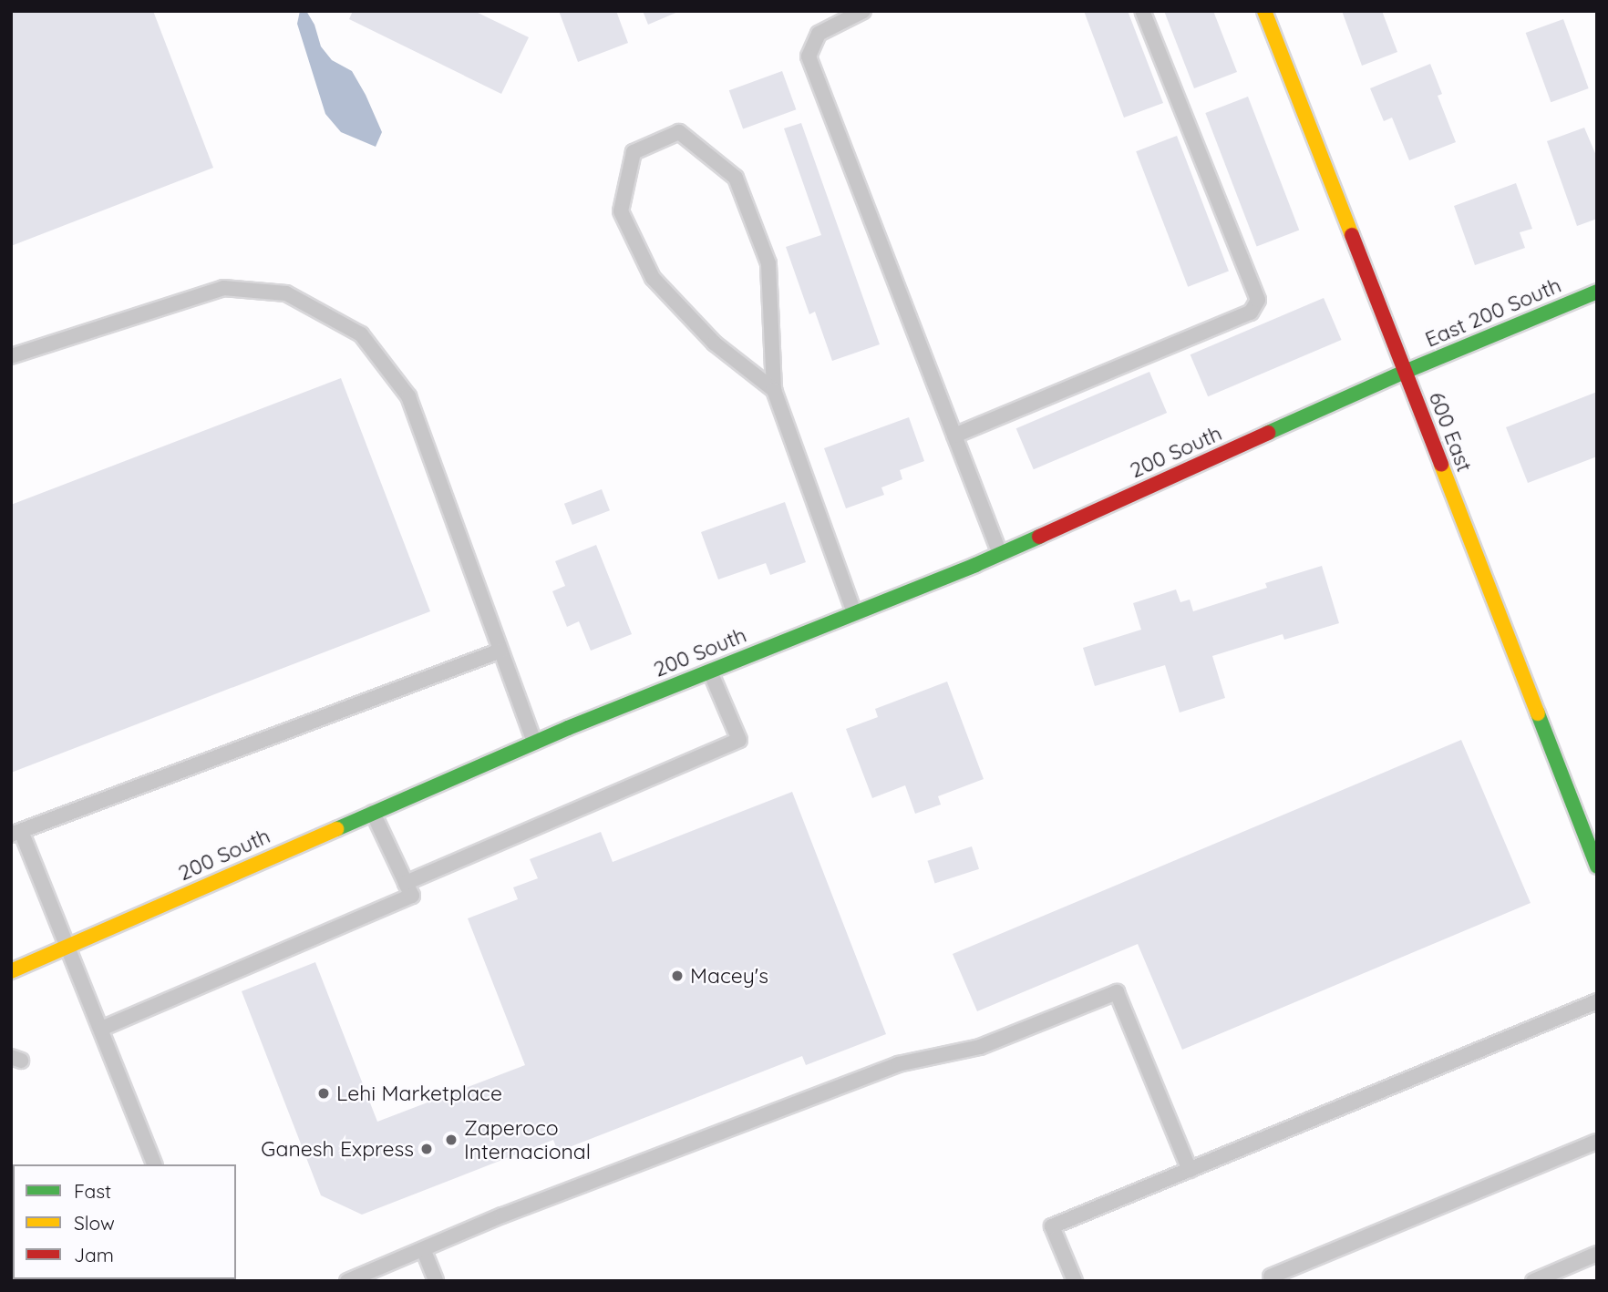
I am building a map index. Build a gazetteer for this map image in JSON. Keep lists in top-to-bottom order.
{
  "streets": {
    "street": ["East 200 South", "600 East", "200 South"]
  },
  "crossings": [
    ["East 200 South", "600 East"],
    ["East 200 South", "200 South"],
    ["600 East", "200 South"]
  ],
  "places": [
    "Macey's",
    "Lehi Marketplace",
    "Zaperoco Internacional",
    "Ganesh Express"
  ],
  "legend": ["Fast", "Slow", "Jam"]
}
